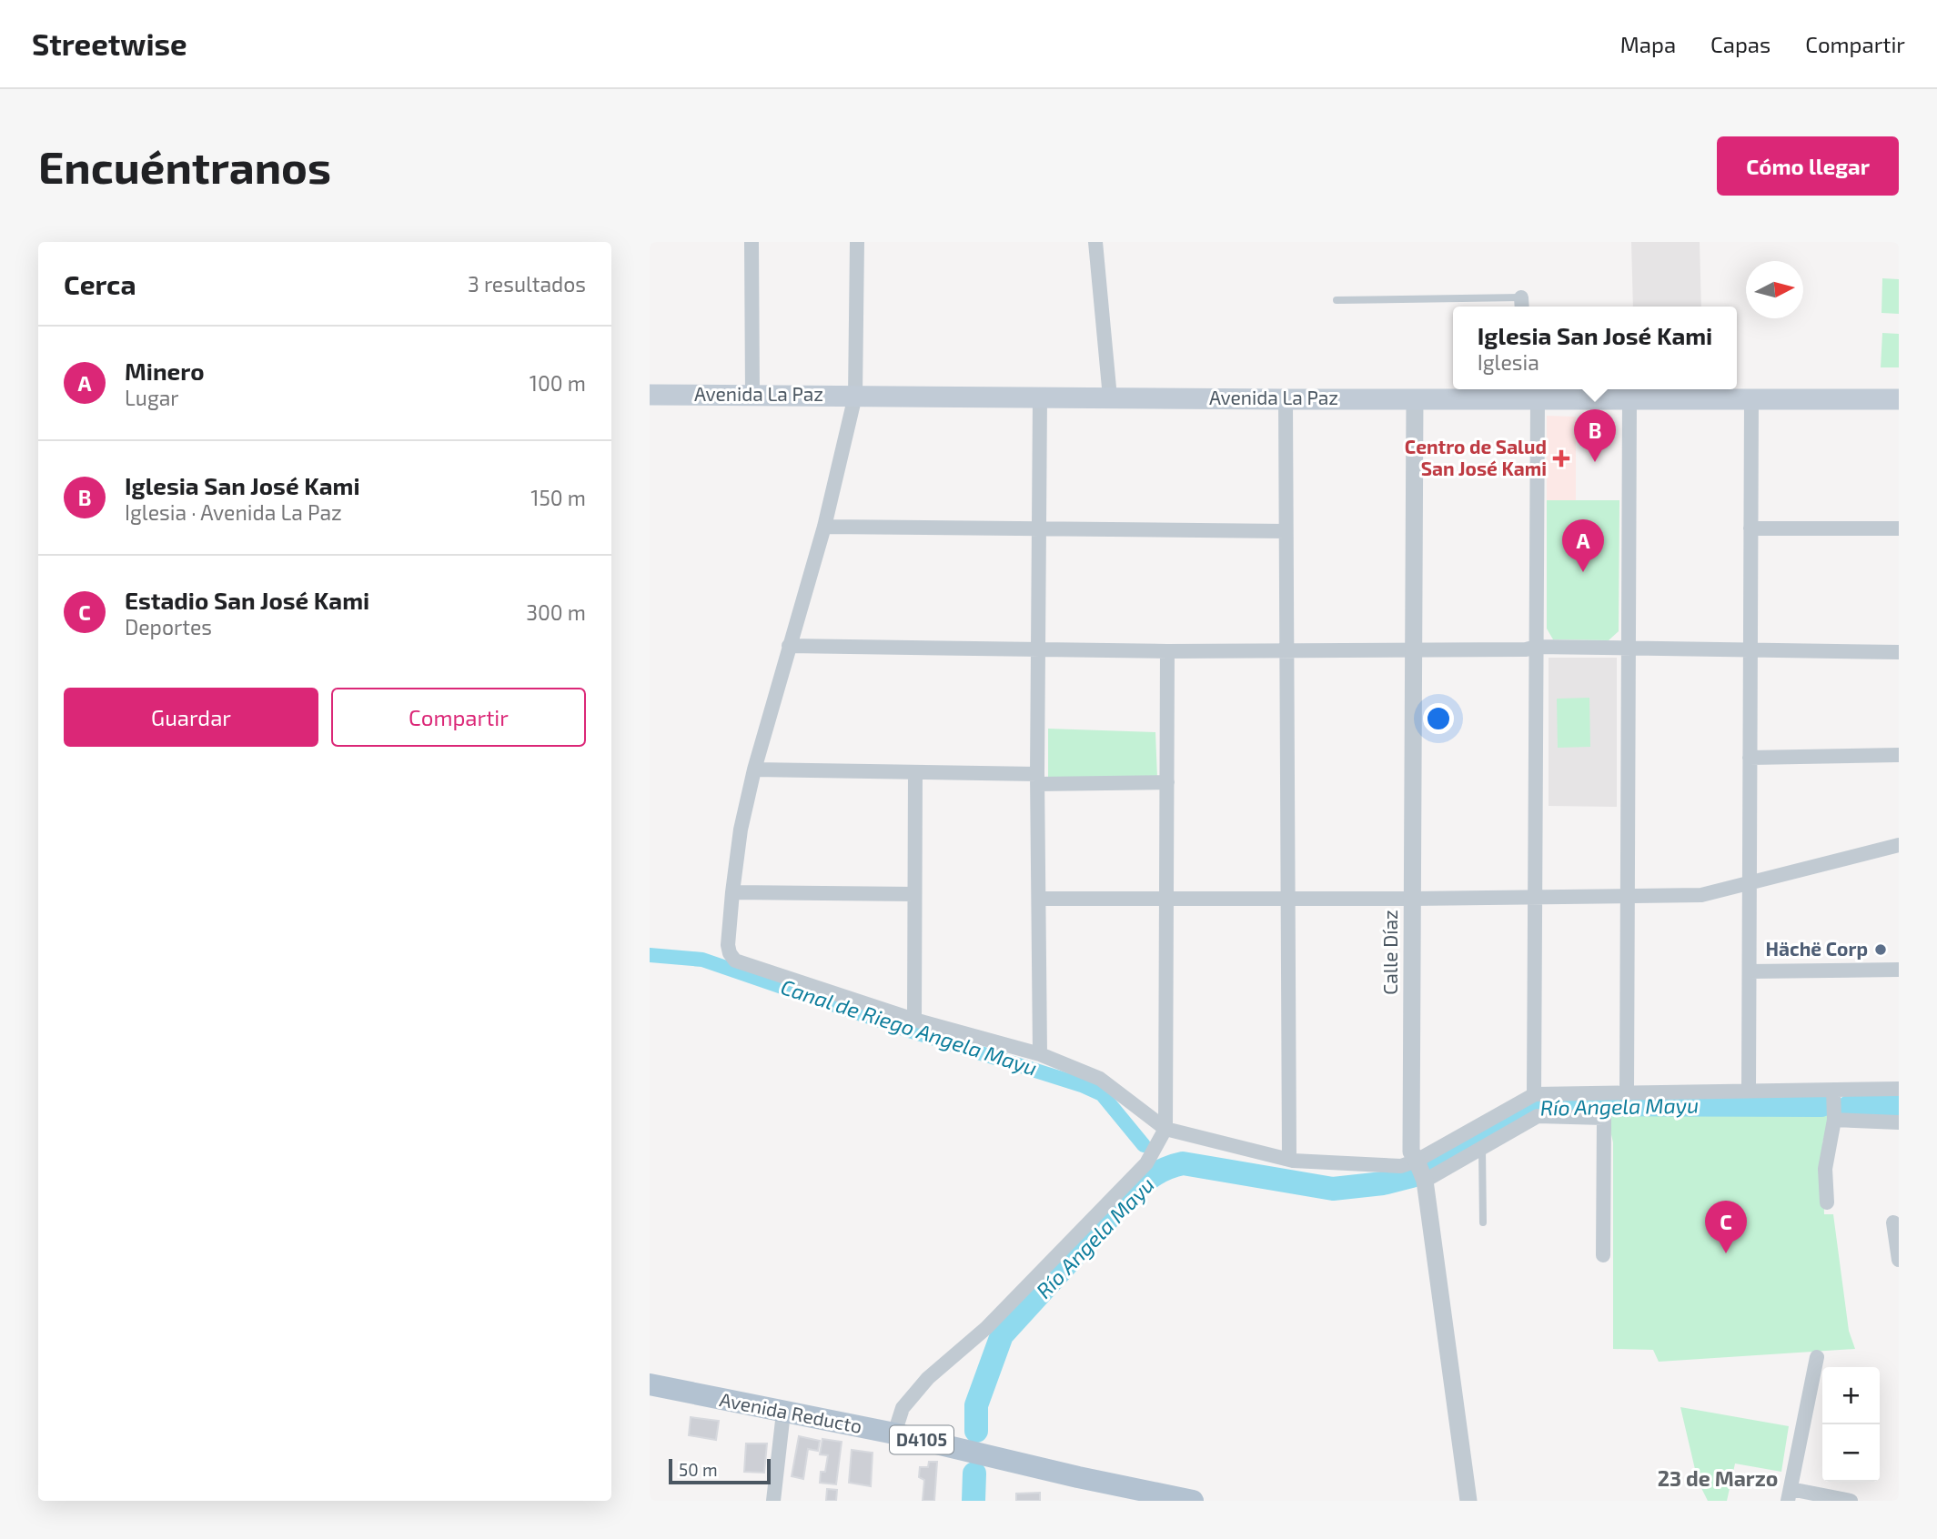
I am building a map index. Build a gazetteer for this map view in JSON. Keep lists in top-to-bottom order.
{
  "streets": {
    "main road": ["Avenida La Paz", "Avenida Reducto", "D4105"],
    "street": ["Calle Díaz"]
  },
  "crossings": [
    ["Avenida La Paz", "Calle Díaz"]
  ],
  "districts": ["23 de Marzo"],
  "water": ["Canal de Riego Angela Mayu", "Río Angela Mayu"],
  "places": {
    "health": ["Centro de Salud San José Kami"],
    "other": ["Hächë Corp"]
  },
  "scale_bar": "50 m",
  "north": "right",
  "page": {
    "header": "Streetwise",
    "nav": ["Mapa", "Capas", "Compartir"],
    "buttons": [
      "Cómo llegar",
      ["Guardar", "Compartir"]
    ],
    "title": "Encuéntranos",
    "heading": ["Cerca", "3 resultados"],
    "popup": ["Iglesia San José Kami", "Iglesia"],
    "list": [
      {
        "mark": "A",
        "name": "Minero",
        "note": "Lugar",
        "value": "100 m"
      },
      {
        "mark": "B",
        "name": "Iglesia San José Kami",
        "note": "Iglesia · Avenida La Paz",
        "value": "150 m"
      },
      {
        "mark": "C",
        "name": "Estadio San José Kami",
        "note": "Deportes",
        "value": "300 m"
      }
    ],
    "pins": ["B", "A", "C"],
    "map_buttons": ["+", "−"],
    "scale": "50 m"
  }
}
